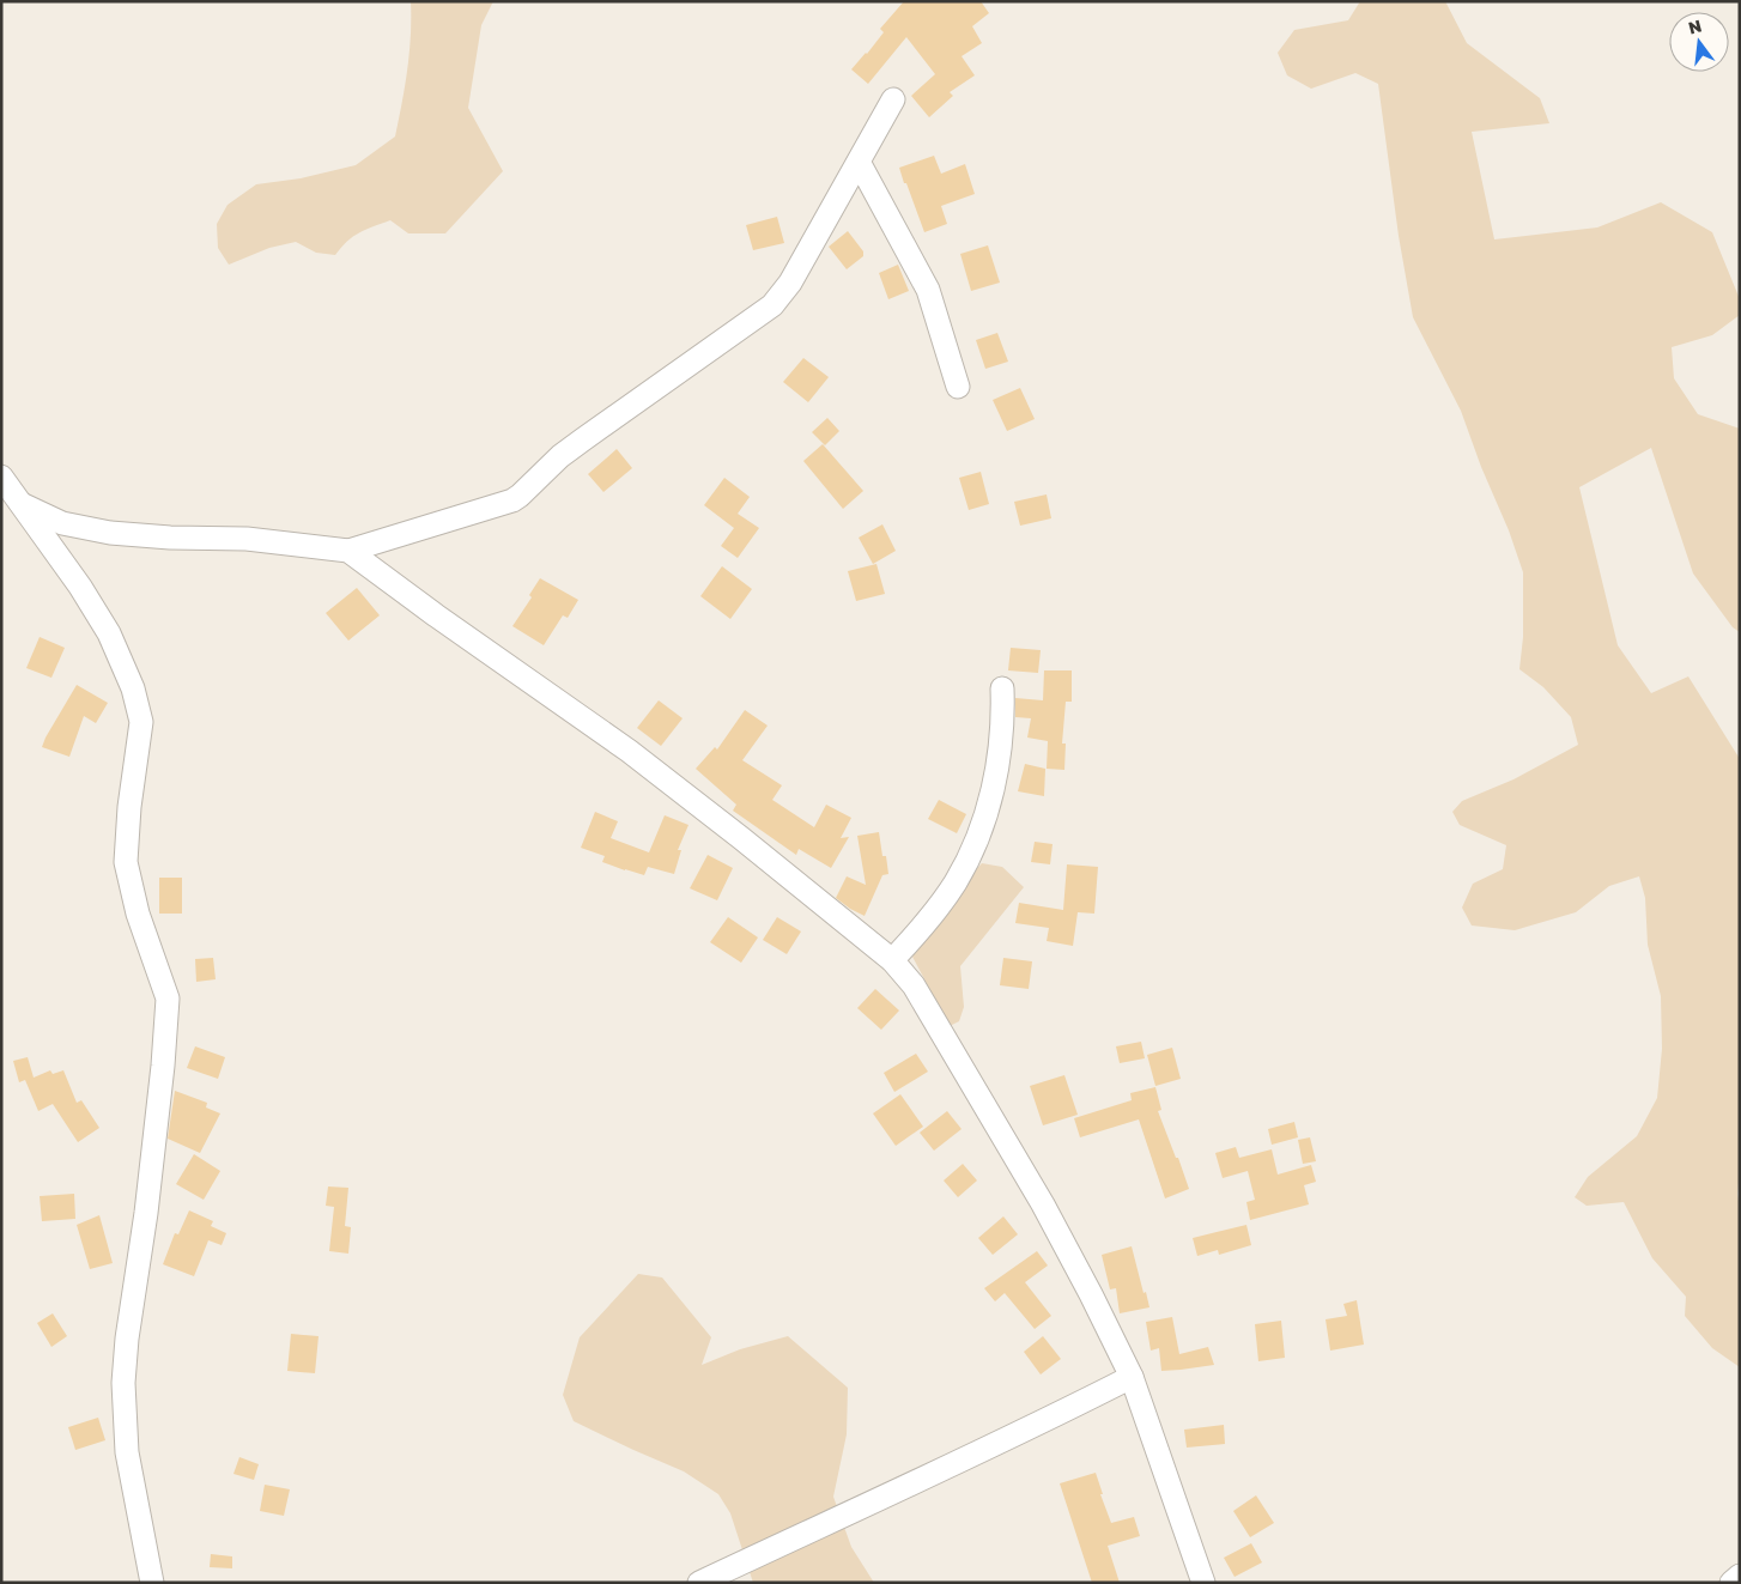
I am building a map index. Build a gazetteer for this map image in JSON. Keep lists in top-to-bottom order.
{
  "north": "top"
}
